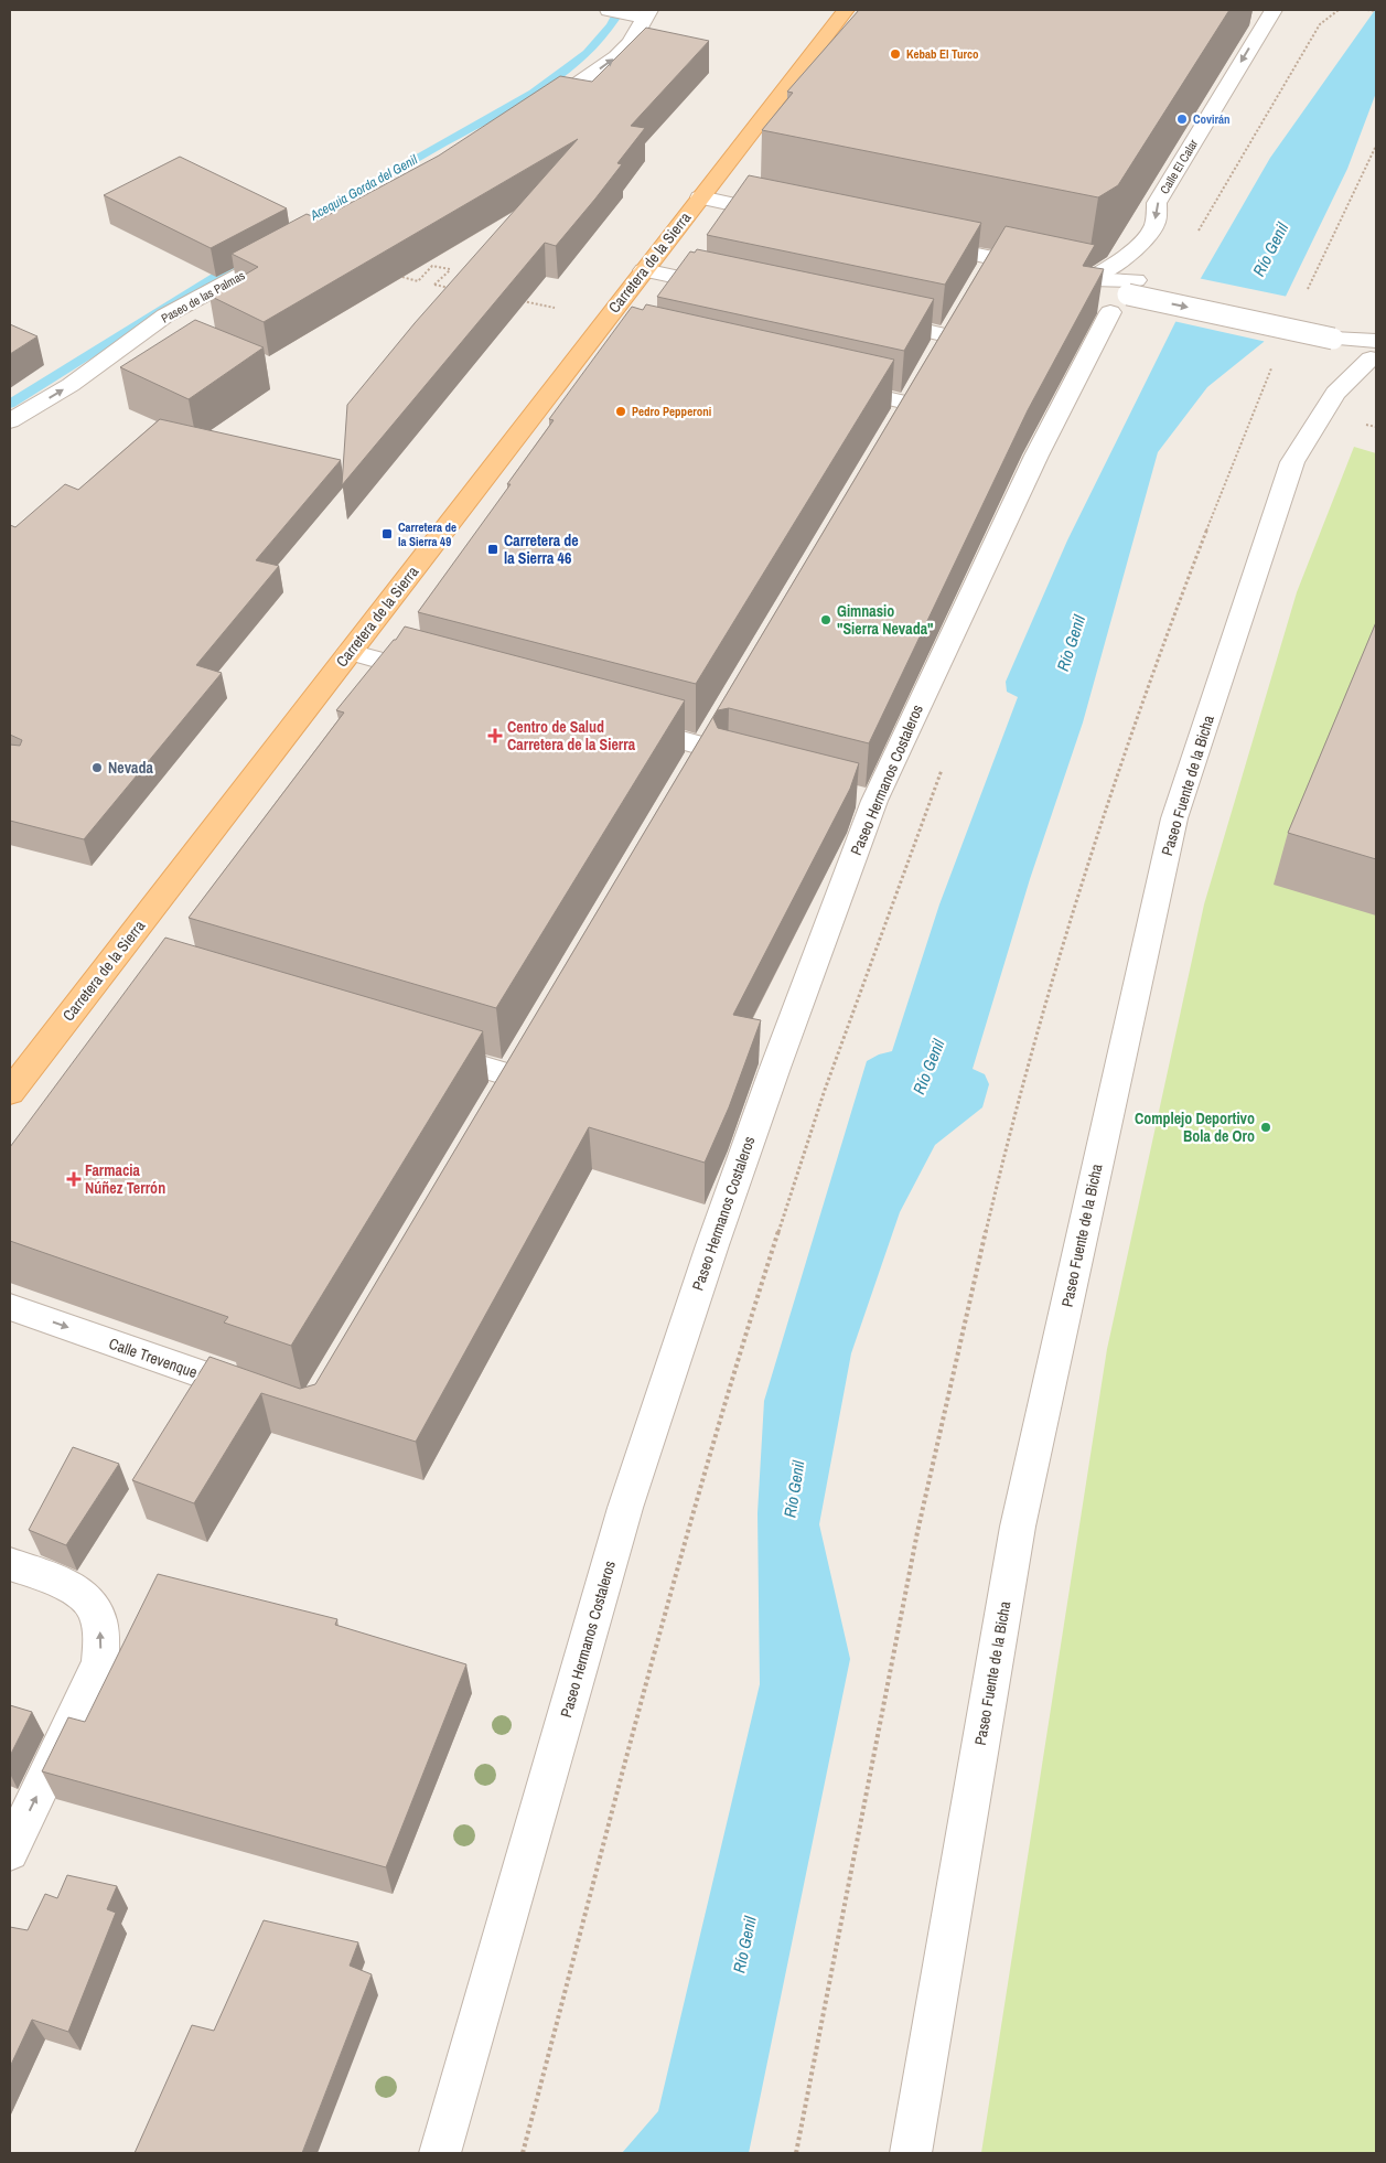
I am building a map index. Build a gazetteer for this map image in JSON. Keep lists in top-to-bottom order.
{
  "streets": {
    "main road": ["Carretera de la Sierra"],
    "street": [
      "Calle El Calar",
      "Paseo de las Palmas",
      "Paseo Hermanos Costaleros",
      "Paseo Fuente de la Bicha",
      "Calle Trevenque"
    ]
  },
  "one_way": ["Calle El Calar", "Paseo de las Palmas", "Calle Trevenque"],
  "water": ["Acequia Gorda del Genil", "Río Genil"],
  "places": {
    "other": [
      "Kebab El Turco",
      "Covirán",
      "Pedro Pepperoni",
      "Gimnasio \"Sierra Nevada\"",
      "Nevada",
      "Complejo Deportivo Bola de Oro"
    ],
    "transit": ["Carretera de la Sierra 49", "Carretera de la Sierra 46"],
    "health": ["Centro de Salud Carretera de la Sierra", "Farmacia Núñez Terrón"]
  }
}
